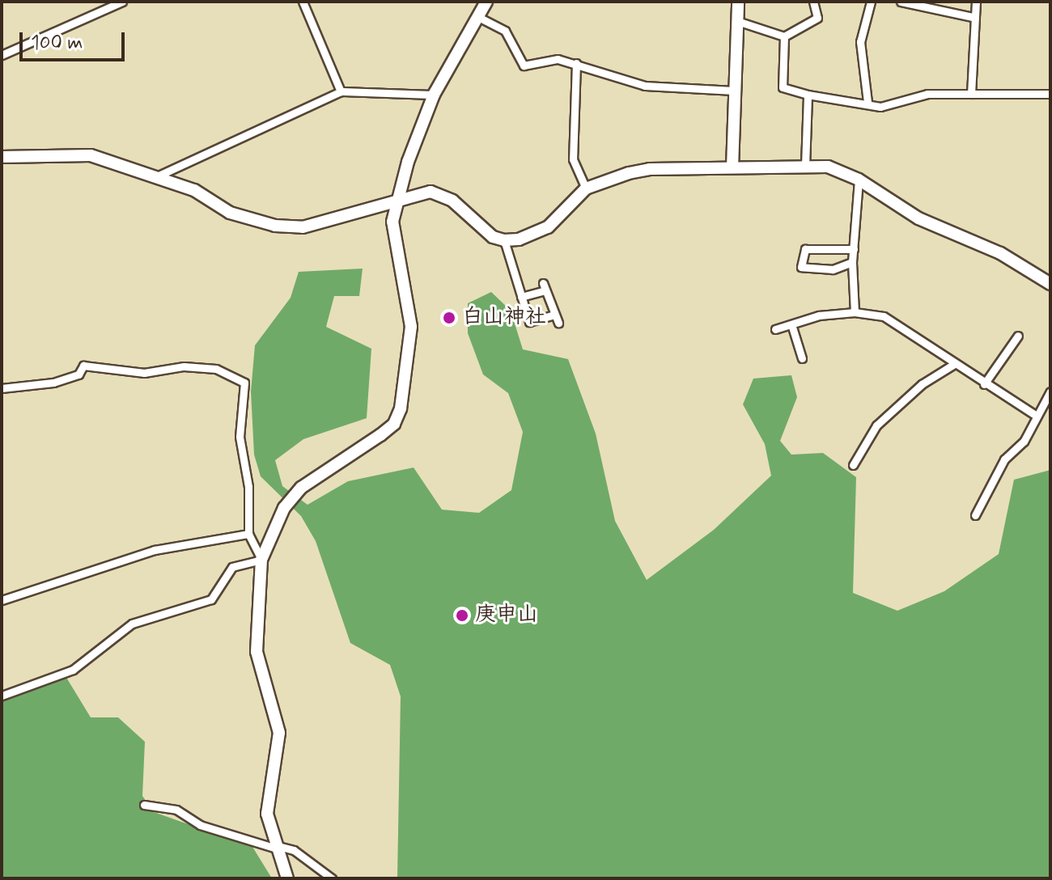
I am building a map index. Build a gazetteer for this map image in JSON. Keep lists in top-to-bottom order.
{
  "places": ["白山神社", "庚申山"],
  "scale_bar": "100 m"
}
